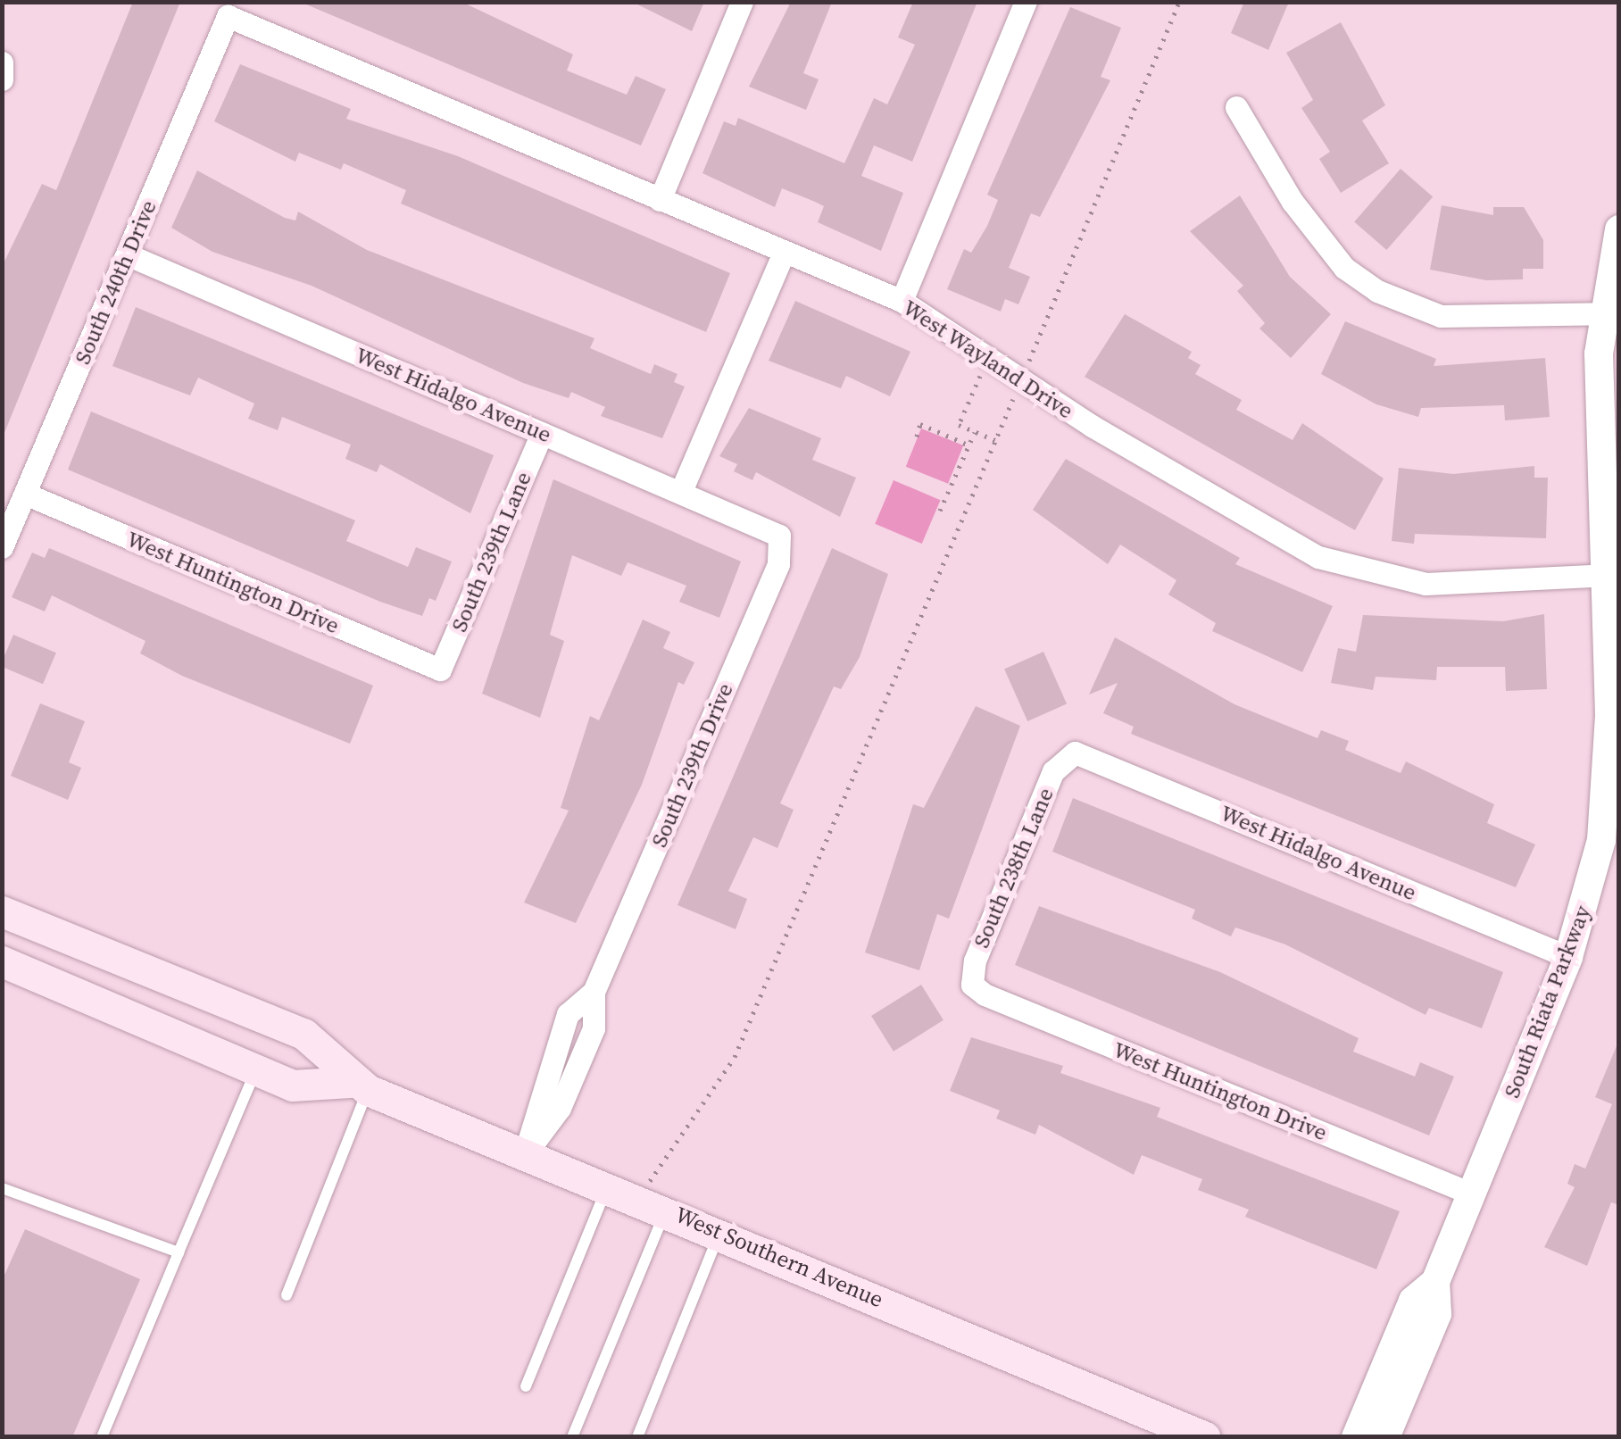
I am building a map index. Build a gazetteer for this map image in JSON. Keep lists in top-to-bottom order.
{
  "streets": {
    "main road": ["West Southern Avenue"],
    "street": [
      "South 240th Drive",
      "West Wayland Drive",
      "West Hidalgo Avenue",
      "South 239th Lane",
      "West Huntington Drive",
      "South 239th Drive",
      "South 238th Lane",
      "South Riata Parkway"
    ]
  },
  "crossings": [
    ["South 240th Drive", "West Wayland Drive"],
    ["South 240th Drive", "West Hidalgo Avenue"],
    ["South 240th Drive", "West Huntington Drive"],
    ["West Wayland Drive", "South Riata Parkway"],
    ["West Hidalgo Avenue", "South 239th Lane"],
    ["West Hidalgo Avenue", "South 239th Drive"],
    ["West Hidalgo Avenue", "South 238th Lane"],
    ["West Hidalgo Avenue", "South Riata Parkway"],
    ["South 239th Lane", "West Huntington Drive"],
    ["West Huntington Drive", "South 238th Lane"],
    ["West Huntington Drive", "South Riata Parkway"],
    ["South 239th Drive", "West Southern Avenue"]
  ]
}
